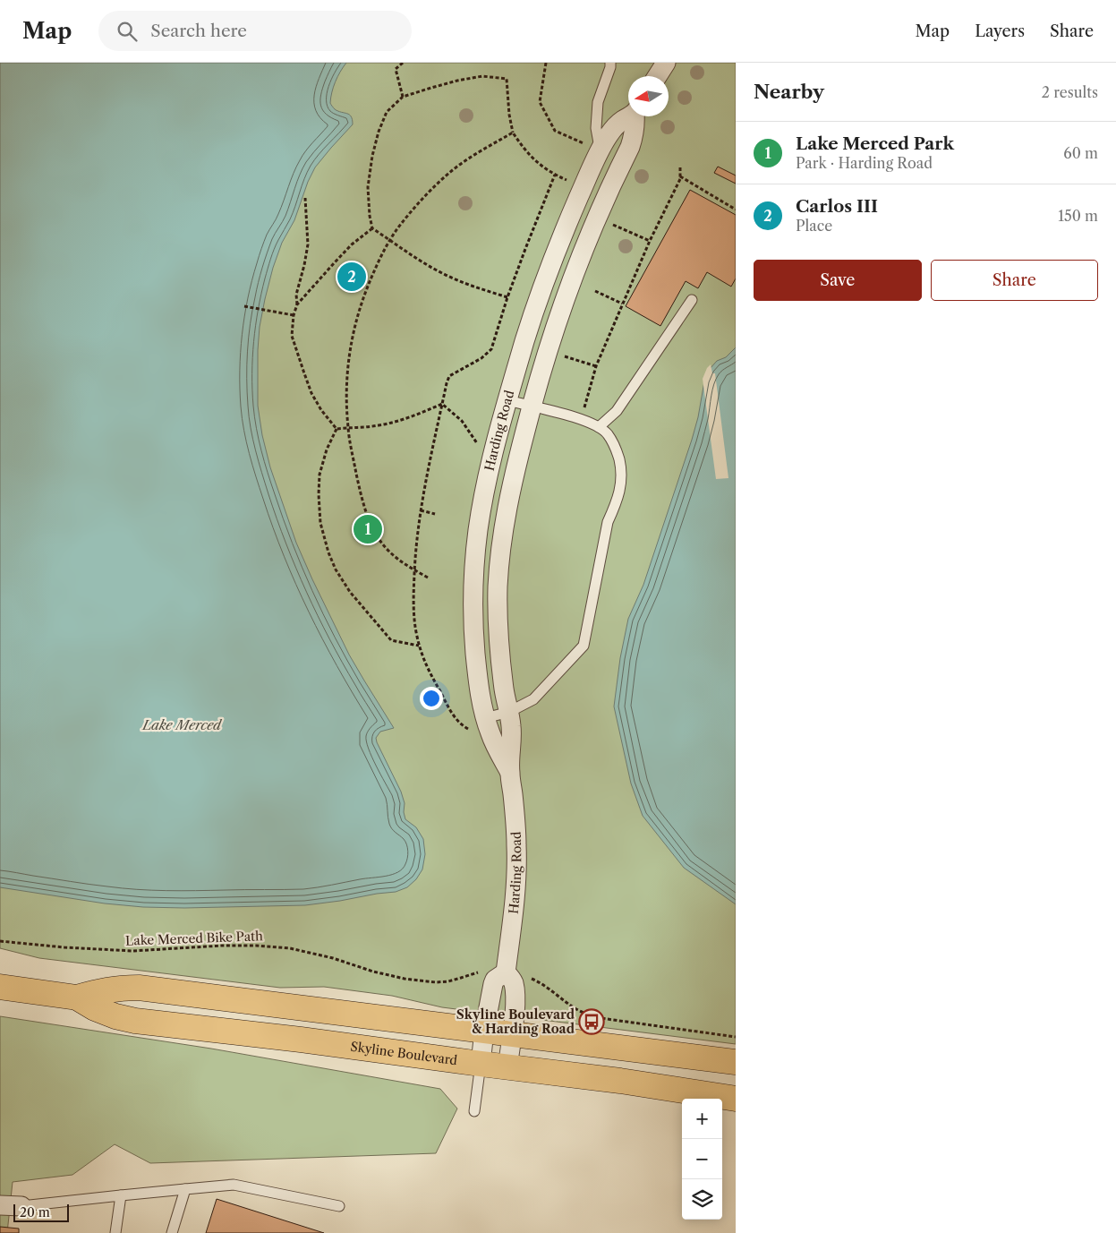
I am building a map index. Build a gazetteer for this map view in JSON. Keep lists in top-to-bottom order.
{
  "streets": {
    "main road": ["Skyline Boulevard"],
    "street": ["Harding Road"],
    "path": ["Lake Merced Bike Path"]
  },
  "water": ["Lake Merced"],
  "places": {
    "bus stop": ["Skyline Boulevard & Harding Road"]
  },
  "scale_bar": "20 m",
  "north": "left",
  "page": {
    "header": "Map",
    "search": "Search here",
    "nav": ["Map", "Layers", "Share"],
    "heading": ["Nearby", "2 results"],
    "list": [
      {
        "mark": "1",
        "name": "Lake Merced Park",
        "note": "Park · Harding Road",
        "value": "60 m"
      },
      {
        "mark": "2",
        "name": "Carlos III",
        "note": "Place",
        "value": "150 m"
      }
    ],
    "buttons": ["Save", "Share"],
    "pins": ["2", "1"],
    "map_buttons": ["+", "−"],
    "scale": "20 m"
  }
}
